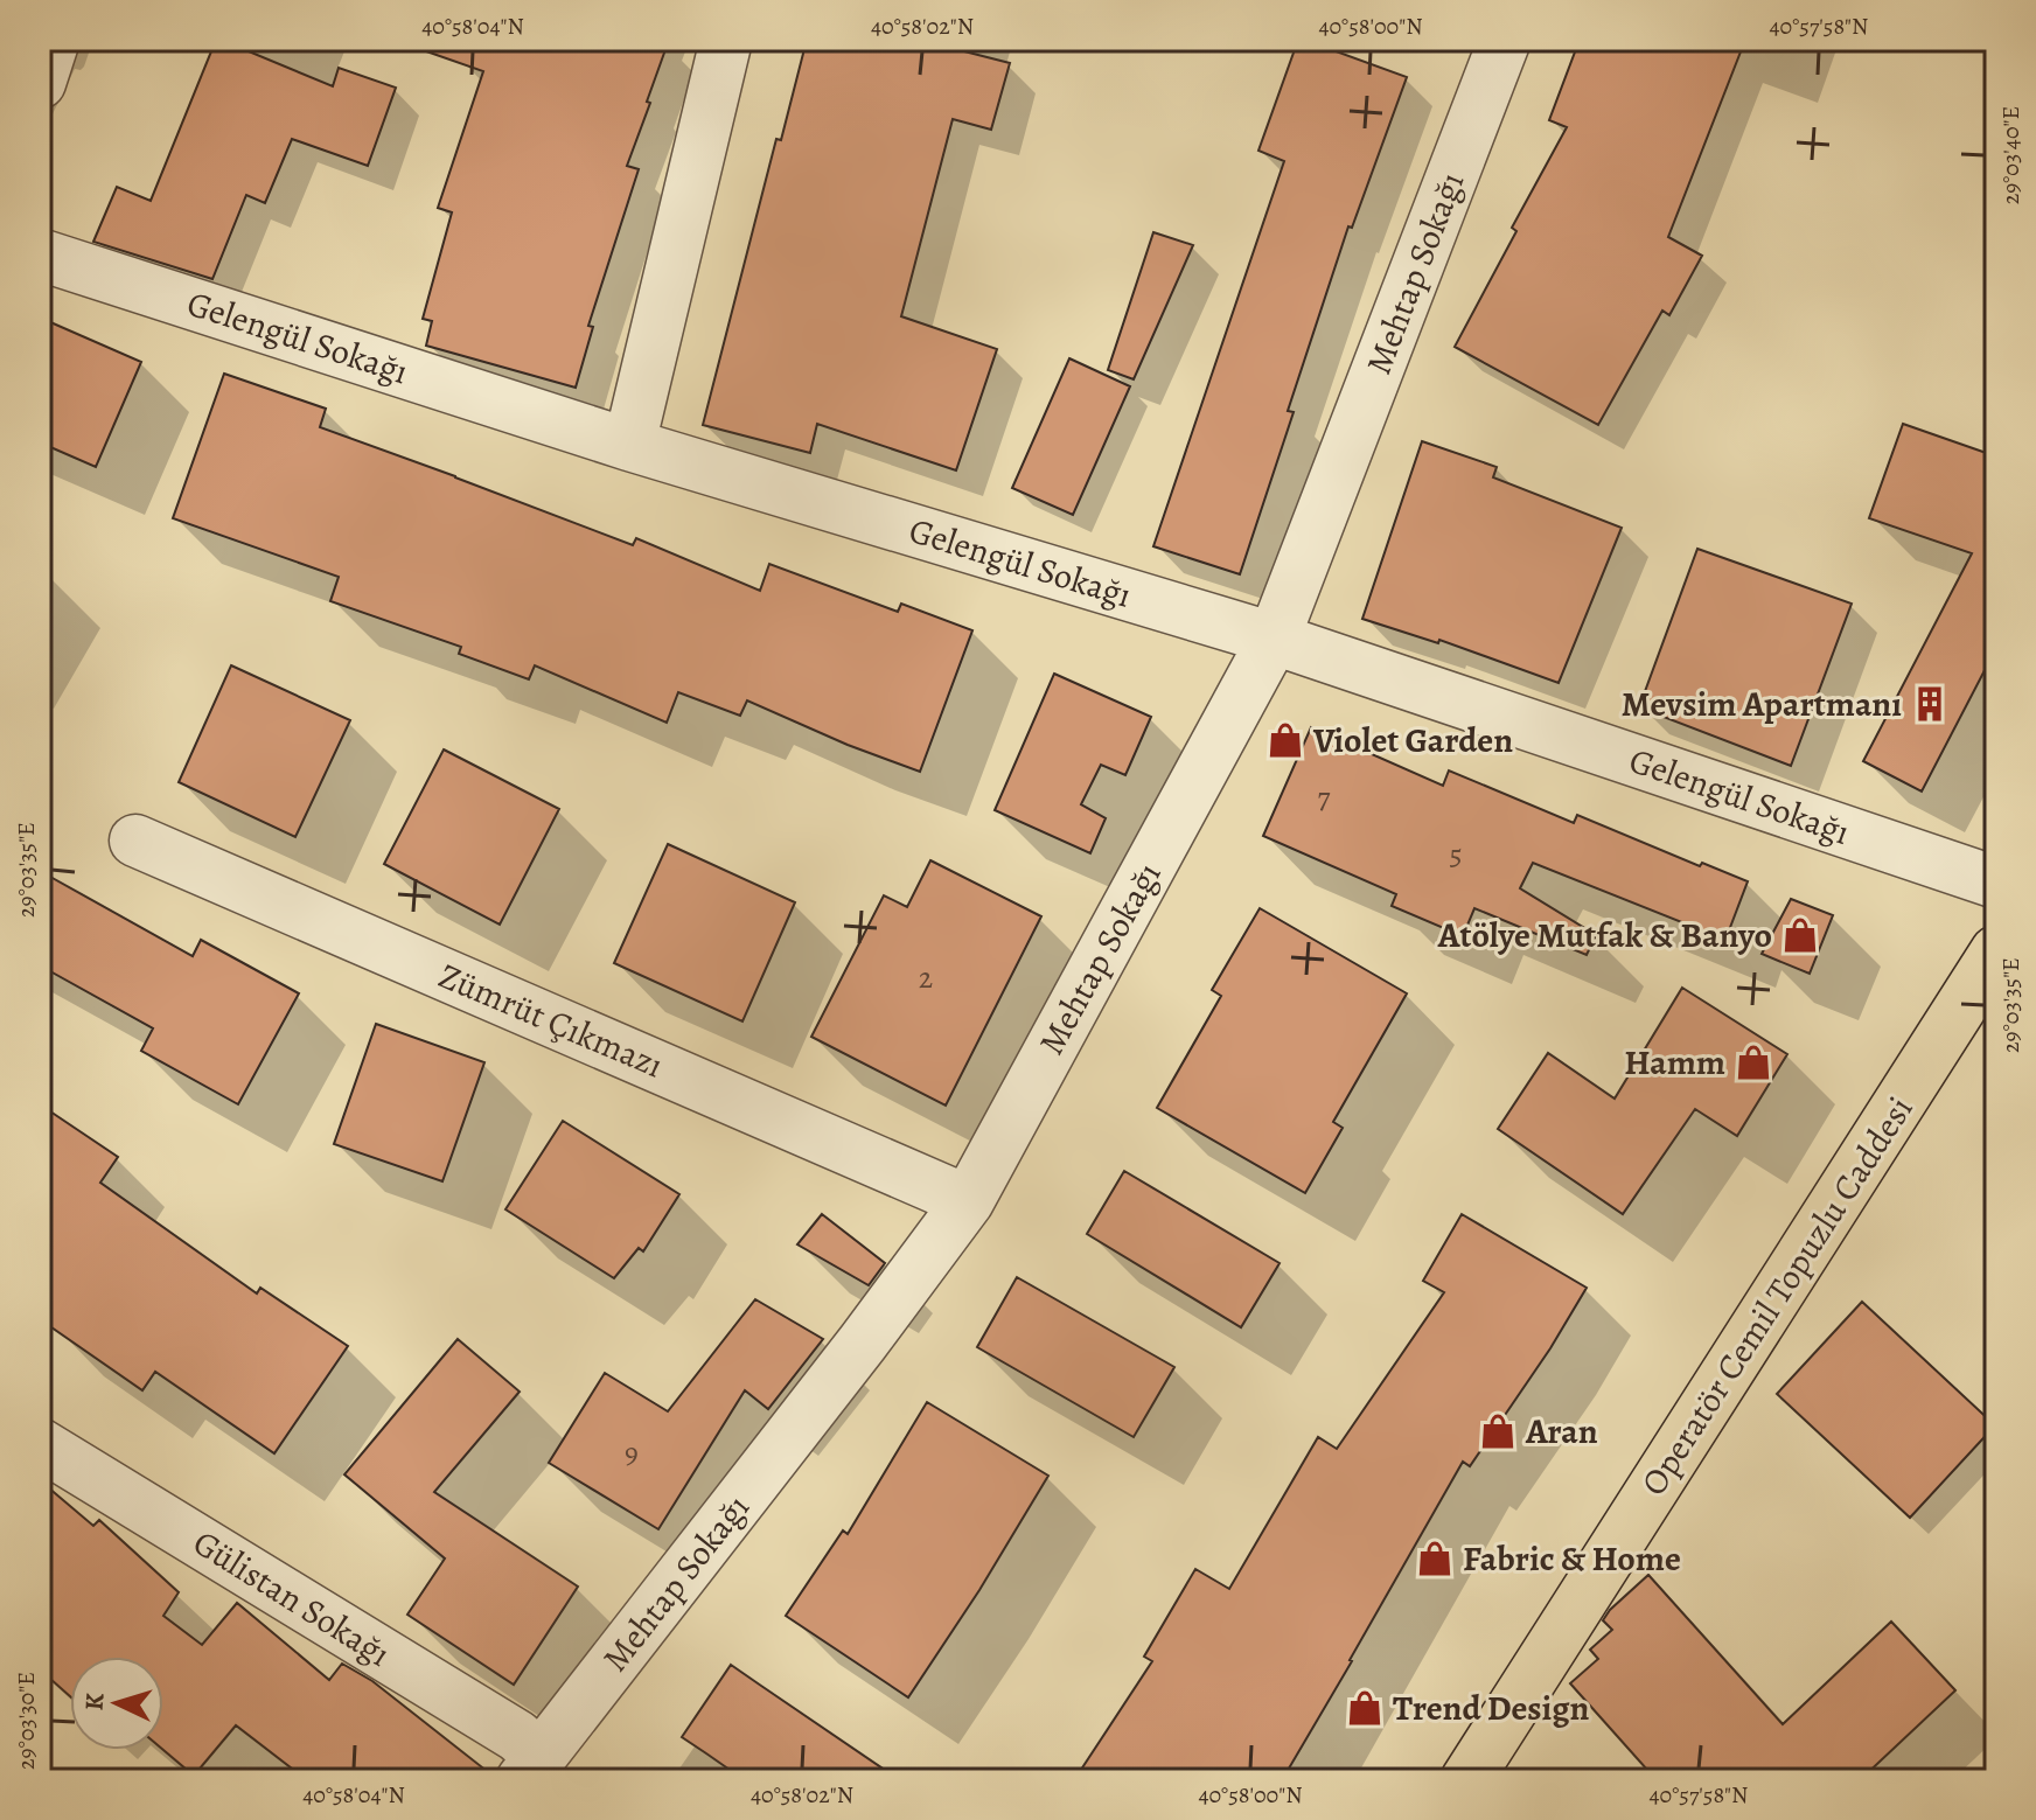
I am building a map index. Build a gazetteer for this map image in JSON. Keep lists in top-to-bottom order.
{
  "streets": {
    "main road": ["Operatör Cemil Topuzlu Caddesi"],
    "street": [
      "Mehtap Sokağı",
      "Gelengül Sokağı",
      "Zümrüt Çıkmazı",
      "Gülistan Sokağı"
    ]
  },
  "crossings": [
    ["Mehtap Sokağı", "Gelengül Sokağı"],
    ["Mehtap Sokağı", "Zümrüt Çıkmazı"],
    ["Mehtap Sokağı", "Gülistan Sokağı"]
  ],
  "places": {
    "building": ["Mevsim Apartmanı"],
    "shop": [
      "Violet Garden",
      "Atölye Mutfak & Banyo",
      "Hamm",
      "Aran",
      "Fabric & Home",
      "Trend Design"
    ]
  },
  "house_numbers": [
    "7",
    "5",
    "2",
    "9"
  ],
  "north": "left",
  "coordinates": [
    "40°58'04\"N",
    "40°58'02\"N",
    "40°58'00\"N",
    "40°57'58\"N",
    "29°03'40\"E",
    "29°03'35\"E",
    "29°03'30\"E"
  ]
}
